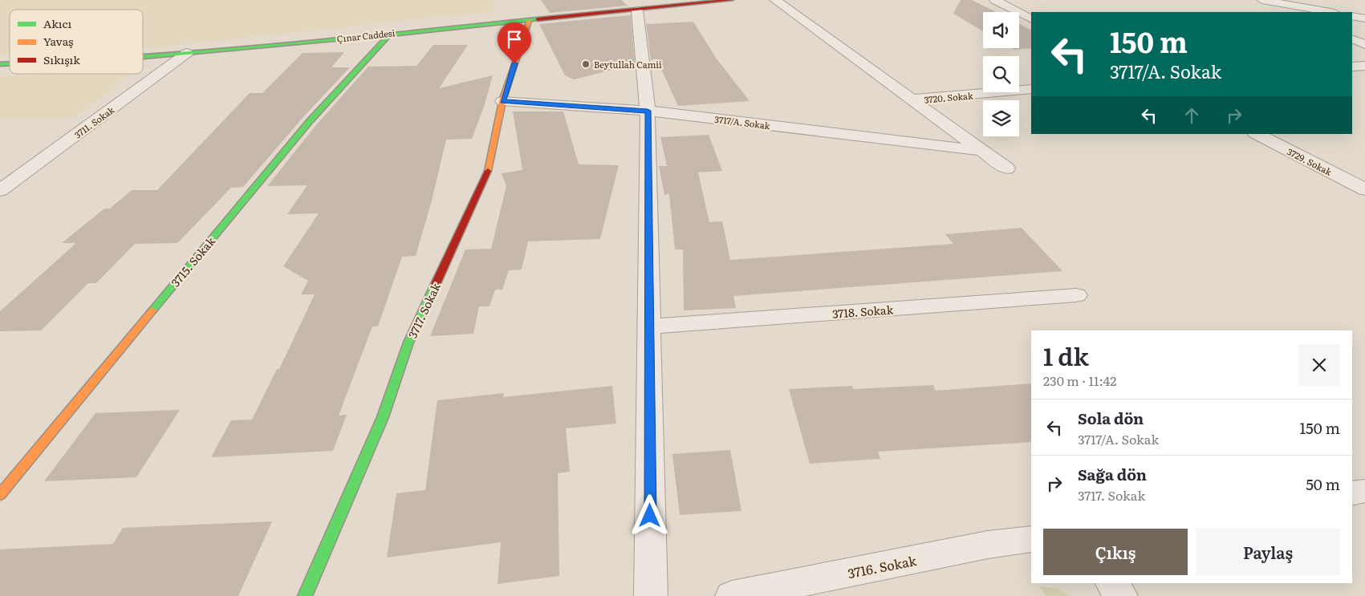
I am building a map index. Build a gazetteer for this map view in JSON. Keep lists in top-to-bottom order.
{
  "streets": {
    "street": [
      "Çınar Caddesi",
      "3720. Sokak",
      "3711. Sokak",
      "3717/A. Sokak",
      "3729. Sokak",
      "3715. Sokak",
      "3717. Sokak",
      "3718. Sokak",
      "3716. Sokak"
    ]
  },
  "crossings": [
    ["Çınar Caddesi", "3711. Sokak"],
    ["Çınar Caddesi", "3715. Sokak"],
    ["Çınar Caddesi", "3717. Sokak"],
    ["3717/A. Sokak", "3717. Sokak"]
  ],
  "places": ["Beytullah Camii"],
  "legend": ["Akıcı", "Yavaş", "Sıkışık"],
  "page": {
    "turn": ["150 m", "3717/A. Sokak"],
    "heading": ["1 dk", "230 m · 11:42"],
    "list": [
      {
        "name": "Sola dön",
        "note": "3717/A. Sokak",
        "value": "150 m"
      },
      {
        "name": "Sağa dön",
        "note": "3717. Sokak",
        "value": "50 m"
      }
    ],
    "buttons": ["Çıkış", "Paylaş"]
  }
}
